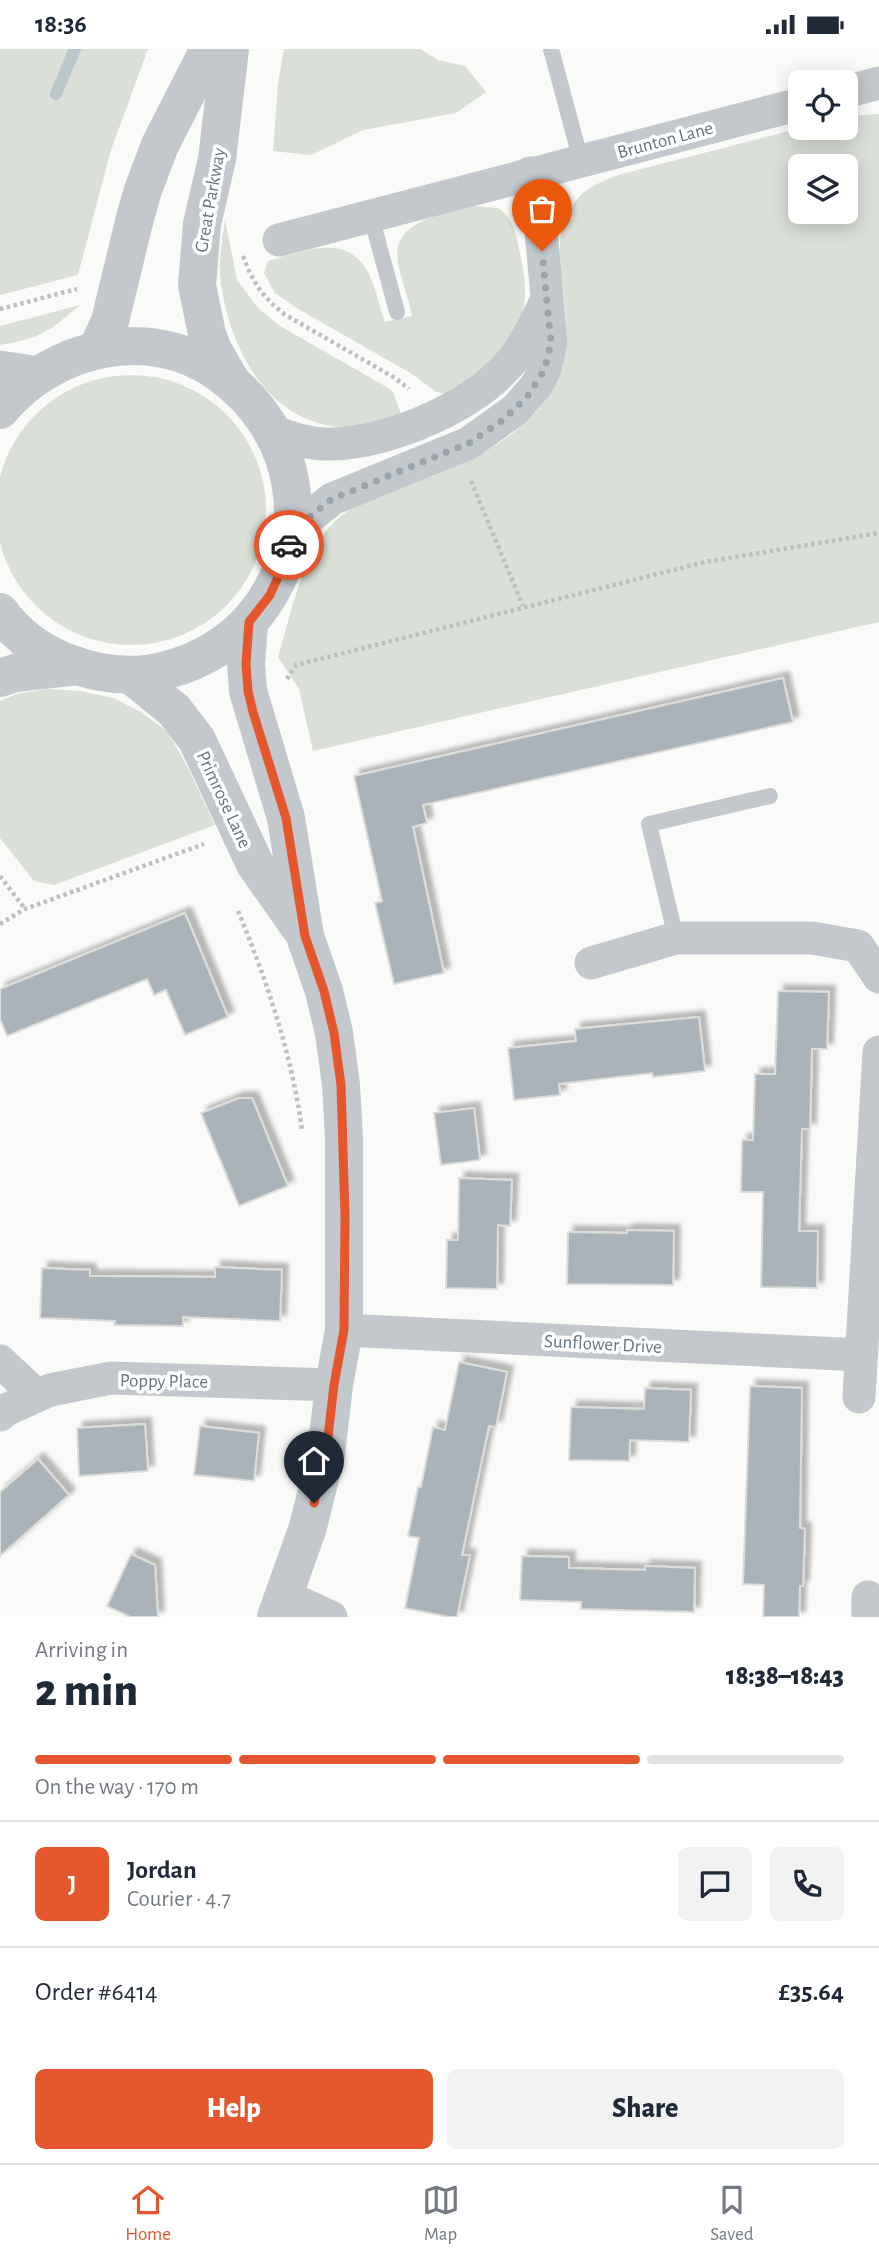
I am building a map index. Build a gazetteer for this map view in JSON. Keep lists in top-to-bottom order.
{
  "streets": {
    "street": [
      "Brunton Lane",
      "Great Parkway",
      "Primrose Lane",
      "Sunflower Drive",
      "Poppy Place"
    ]
  },
  "crossings": [
    ["Great Parkway", "Primrose Lane"],
    ["Primrose Lane", "Sunflower Drive"],
    ["Primrose Lane", "Poppy Place"]
  ],
  "page": {
    "status": "18:36",
    "heading": ["2 min", "Arriving in", "18:38–18:43"],
    "panel": [
      "Jordan",
      "Courier · 4.7",
      "Order #6414",
      "£35.64"
    ],
    "bar": "On the way · 170 m",
    "round": "J",
    "buttons": ["Help", "Share"],
    "tabs": ["Home", "Map", "Saved"]
  }
}
